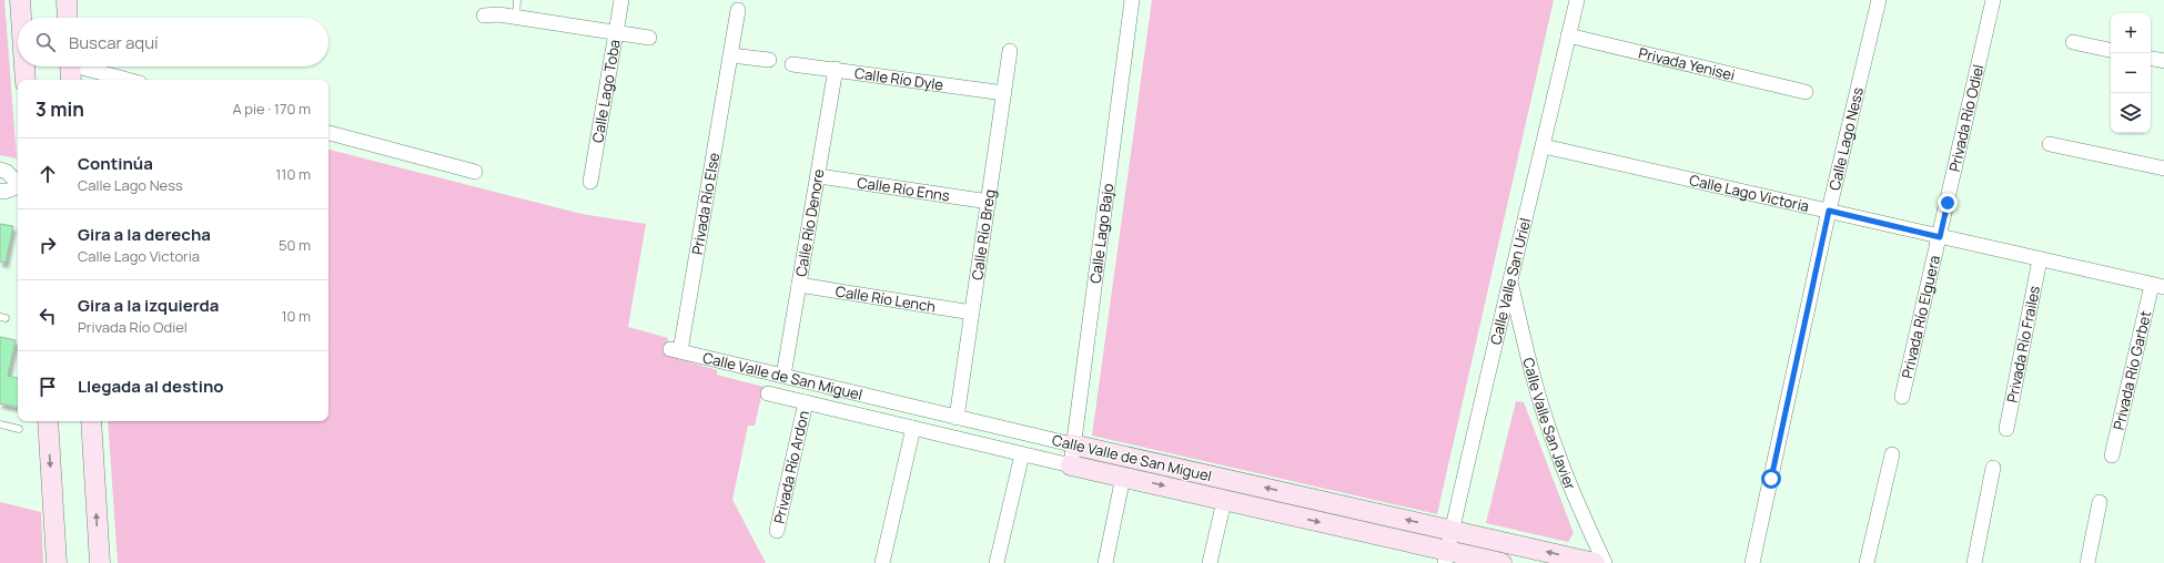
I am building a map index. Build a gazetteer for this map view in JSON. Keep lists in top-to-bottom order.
{
  "streets": {
    "street": [
      "Privada Yenisei",
      "Calle Río Dyle",
      "Calle Lago Toba",
      "Privada Río Odiel",
      "Calle Lago Ness",
      "Calle Río Enns",
      "Calle Lago Victoria",
      "Privada Río Else",
      "Calle Río Denore",
      "Calle Lago Bajo",
      "Calle Río Breg",
      "Calle Valle San Uriel",
      "Calle Río Lench",
      "Privada Río Elguera",
      "Privada Río Frailes",
      "Privada Río Garbet",
      "Calle Valle de San Miguel",
      "Calle Valle San Javier",
      "Privada Río Ardon"
    ]
  },
  "crossings": [
    ["Privada Yenisei", "Calle Valle San Uriel"],
    ["Calle Río Dyle", "Calle Río Denore"],
    ["Calle Río Dyle", "Calle Río Breg"],
    ["Privada Río Odiel", "Calle Lago Victoria"],
    ["Privada Río Odiel", "Privada Río Elguera"],
    ["Calle Lago Ness", "Calle Lago Victoria"],
    ["Calle Río Enns", "Calle Río Denore"],
    ["Calle Río Enns", "Calle Río Breg"],
    ["Calle Lago Victoria", "Calle Valle San Uriel"],
    ["Calle Lago Victoria", "Privada Río Elguera"],
    ["Calle Lago Victoria", "Privada Río Frailes"],
    ["Calle Lago Victoria", "Privada Río Garbet"],
    ["Privada Río Else", "Calle Valle de San Miguel"],
    ["Calle Río Denore", "Calle Río Lench"],
    ["Calle Río Denore", "Calle Valle de San Miguel"],
    ["Calle Lago Bajo", "Calle Valle de San Miguel"],
    ["Calle Río Breg", "Calle Río Lench"],
    ["Calle Río Breg", "Calle Valle de San Miguel"],
    ["Calle Valle San Uriel", "Calle Valle de San Miguel"],
    ["Calle Valle San Uriel", "Calle Valle San Javier"],
    ["Calle Valle de San Miguel", "Privada Río Ardon"]
  ],
  "page": {
    "map_buttons": ["+", "−"],
    "search": "Buscar aquí",
    "heading": ["3 min", "A pie · 170 m"],
    "list": [
      ["Continúa", "Calle Lago Ness", "110 m"],
      ["Gira a la derecha", "Calle Lago Victoria", "50 m"],
      ["Gira a la izquierda", "Privada Río Odiel", "10 m"],
      "Llegada al destino"
    ]
  }
}
